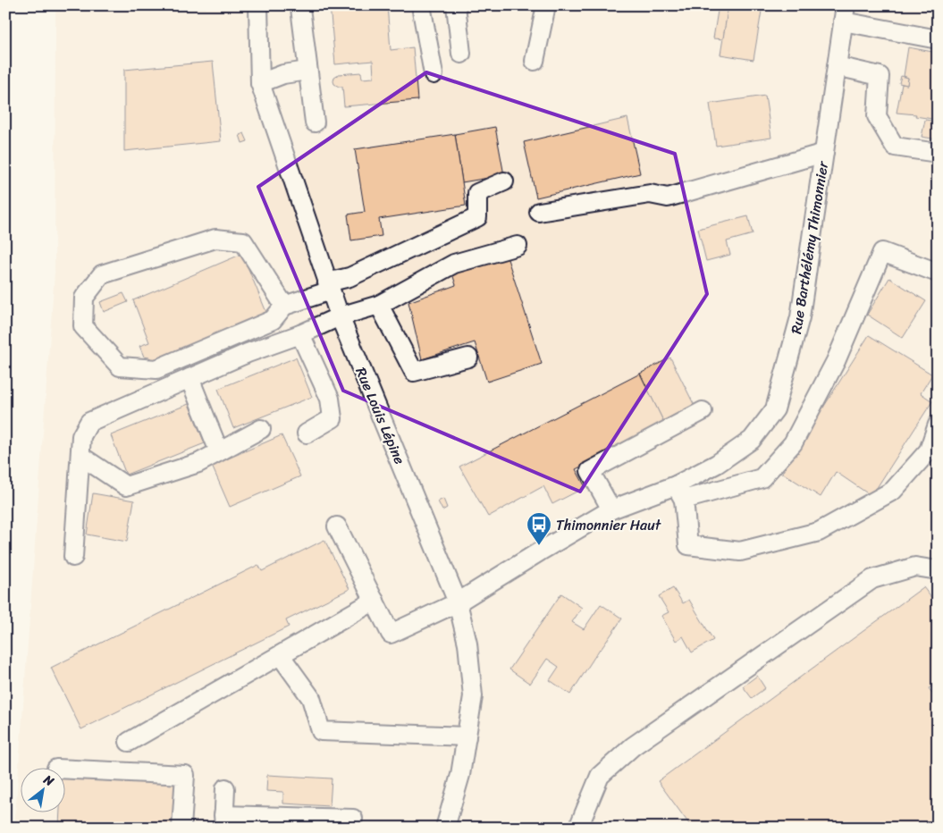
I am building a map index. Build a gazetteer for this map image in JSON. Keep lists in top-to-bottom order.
{
  "streets": {
    "street": ["Rue Barthélémy Thimonnier", "Rue Louis Lépine"]
  },
  "crossings": [
    ["Rue Barthélémy Thimonnier", "Rue Louis Lépine"]
  ],
  "places": {
    "bus stop": ["Thimonnier Haut"]
  },
  "north": "top right"
}
